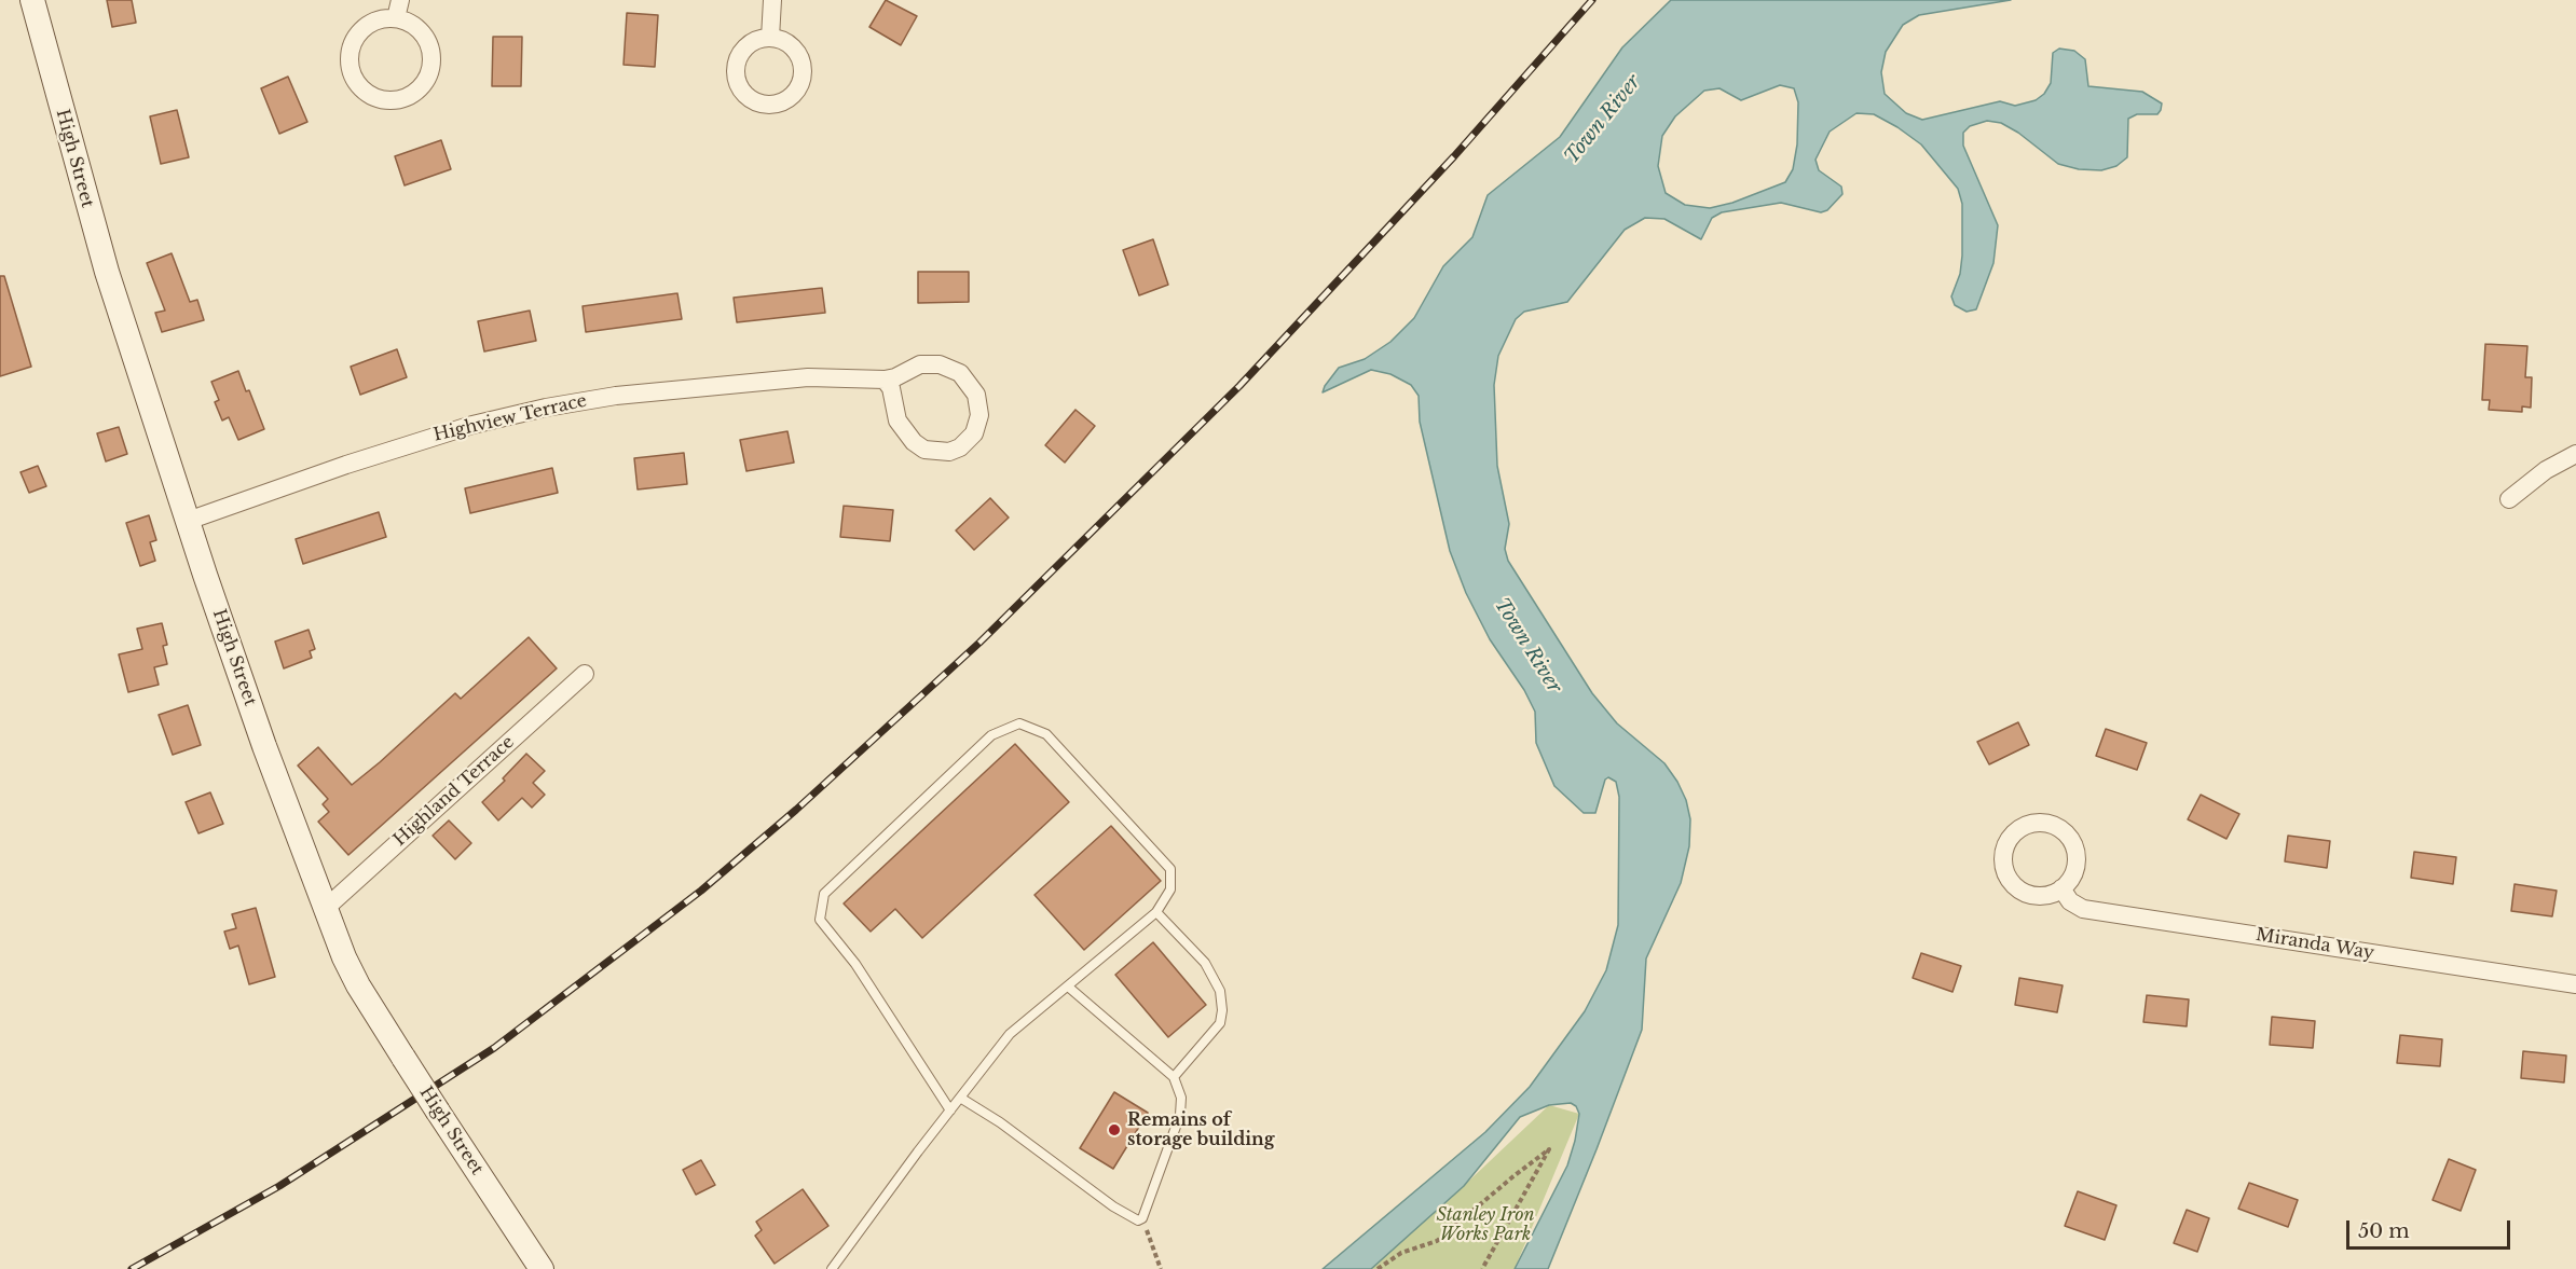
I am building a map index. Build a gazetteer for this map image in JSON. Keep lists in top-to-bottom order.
{
  "streets": {
    "street": [
      "High Street",
      "Highview Terrace",
      "Highland Terrace",
      "Miranda Way"
    ]
  },
  "crossings": [
    ["High Street", "Highview Terrace"],
    ["High Street", "Highland Terrace"]
  ],
  "water": ["Town River"],
  "parks": ["Stanley Iron Works Park"],
  "places": ["Remains of storage building"],
  "scale_bar": "50 m"
}
